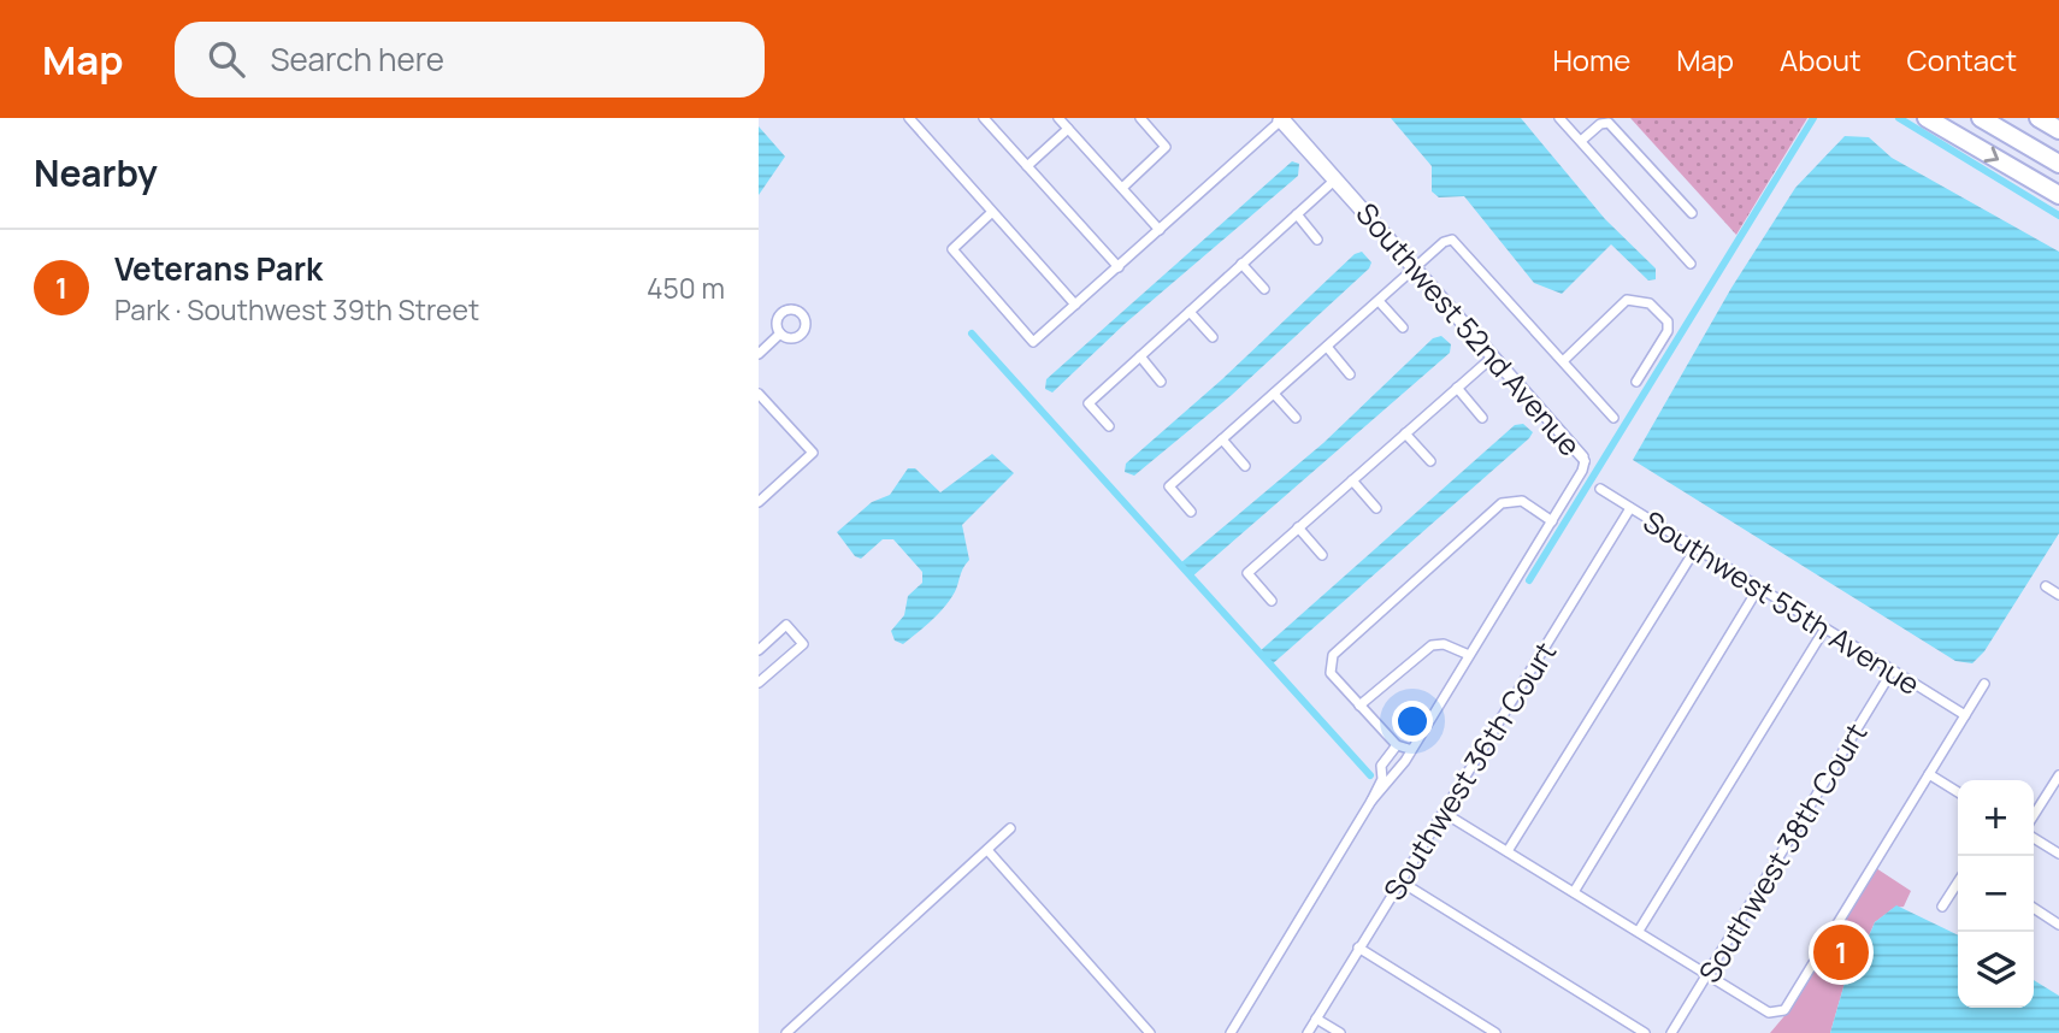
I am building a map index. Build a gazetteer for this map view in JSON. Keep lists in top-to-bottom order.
{
  "streets": {
    "street": [
      "Southwest 52nd Avenue",
      "Southwest 55th Avenue",
      "Southwest 36th Court",
      "Southwest 38th Court"
    ]
  },
  "crossings": [
    ["Southwest 55th Avenue", "Southwest 36th Court"],
    ["Southwest 55th Avenue", "Southwest 38th Court"]
  ],
  "page": {
    "header": "Map",
    "search": "Search here",
    "nav": [
      "Home",
      "Map",
      "About",
      "Contact"
    ],
    "heading": "Nearby",
    "list": [
      {
        "mark": "1",
        "name": "Veterans Park",
        "note": "Park · Southwest 39th Street",
        "value": "450 m"
      }
    ],
    "map_buttons": ["+", "−"],
    "pins": "1"
  }
}
